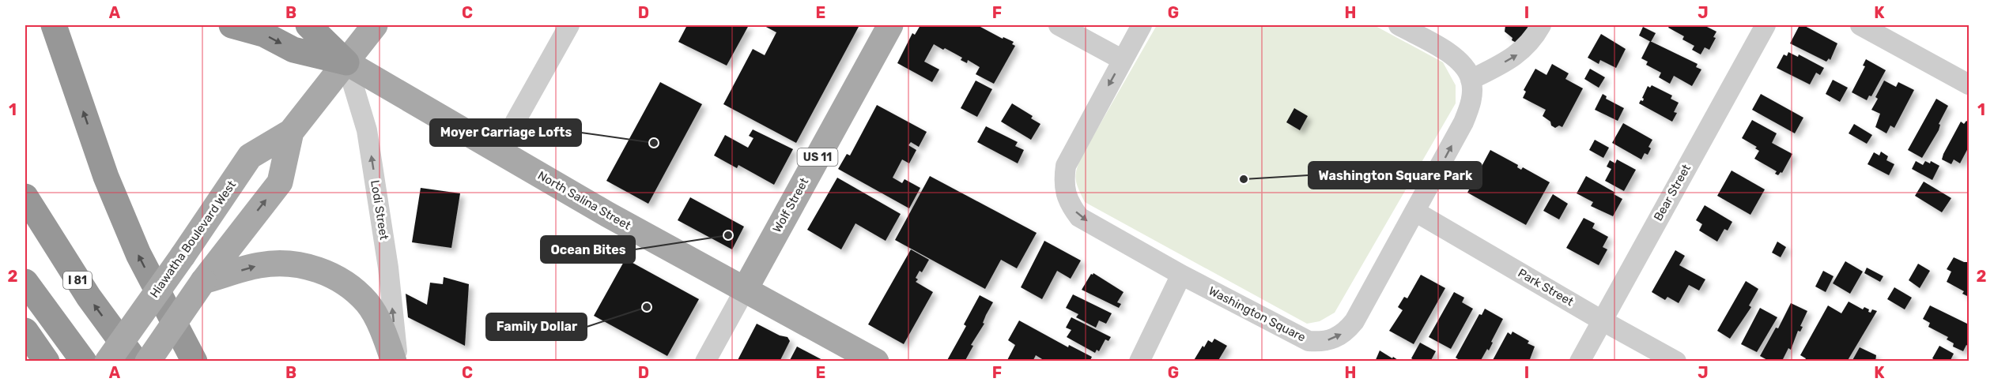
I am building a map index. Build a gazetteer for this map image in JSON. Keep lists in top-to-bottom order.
{
  "streets": {
    "highway": ["I 81"],
    "main road": [
      "US 11",
      "North Salina Street",
      "Wolf Street",
      "Hiawatha Boulevard West"
    ],
    "street": [
      "Bear Street",
      "Lodi Street",
      "Park Street",
      "Washington Square"
    ]
  },
  "crossings": [
    ["Bear Street", "Park Street"],
    ["North Salina Street", "Wolf Street"],
    ["North Salina Street", "Lodi Street"],
    ["North Salina Street", "Hiawatha Boulevard West"],
    ["Lodi Street", "Hiawatha Boulevard West"],
    ["Park Street", "Washington Square"]
  ],
  "one_way": ["Lodi Street"],
  "places": [
    "Moyer Carriage Lofts",
    "Washington Square Park",
    "Ocean Bites",
    "Family Dollar"
  ],
  "grid": {
    "columns": [
      "A",
      "B",
      "C",
      "D",
      "E",
      "F",
      "G",
      "H",
      "I",
      "J",
      "K"
    ],
    "rows": ["1", "2"]
  }
}
